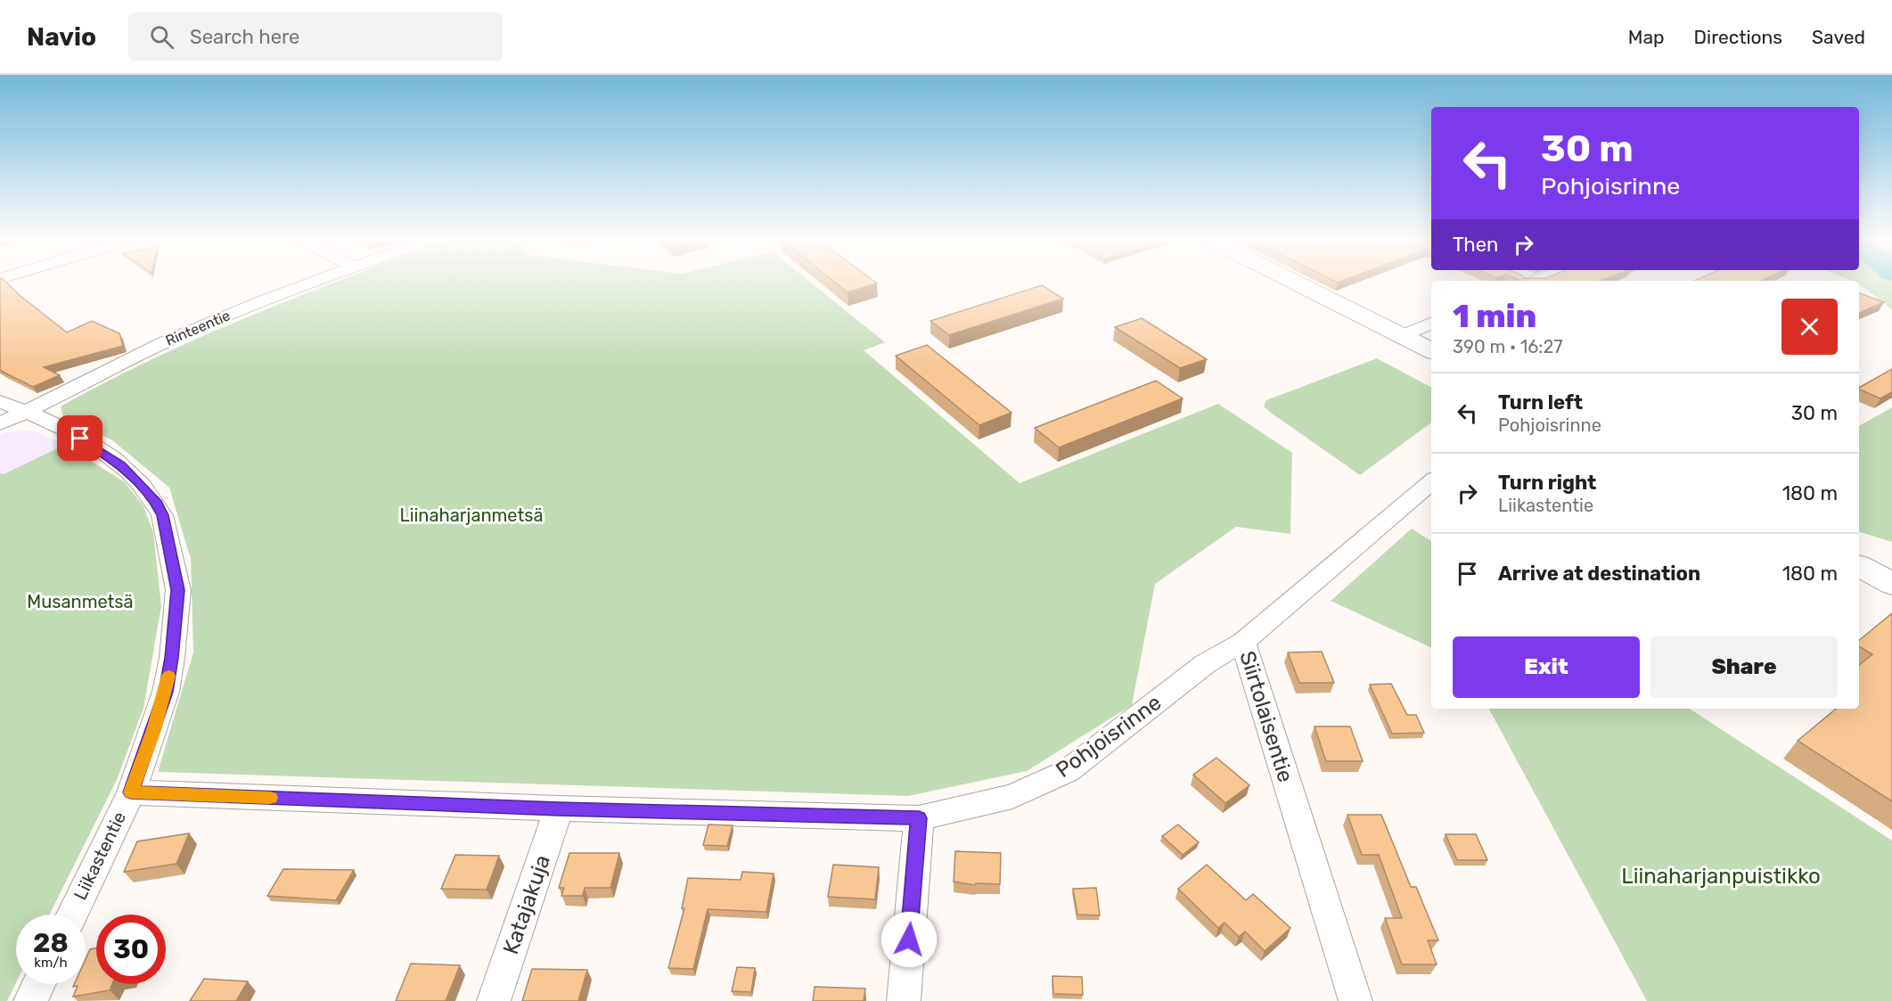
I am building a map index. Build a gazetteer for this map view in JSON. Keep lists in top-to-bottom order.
{
  "streets": {
    "street": [
      "Rinteentie",
      "Siirtolaisentie",
      "Pohjoisrinne",
      "Liikastentie",
      "Katajakuja"
    ]
  },
  "crossings": [
    ["Rinteentie", "Liikastentie"],
    ["Siirtolaisentie", "Pohjoisrinne"],
    ["Pohjoisrinne", "Liikastentie"],
    ["Pohjoisrinne", "Katajakuja"]
  ],
  "parks": ["Liinaharjanmetsä", "Musanmetsä", "Liinaharjanpuistikko"],
  "page": {
    "header": "Navio",
    "search": "Search here",
    "nav": ["Map", "Directions", "Saved"],
    "turn": ["30 m", "Pohjoisrinne"],
    "then": "Then",
    "heading": ["1 min", "390 m · 16:27"],
    "list": [
      {
        "name": "Turn left",
        "note": "Pohjoisrinne",
        "value": "30 m"
      },
      {
        "name": "Turn right",
        "note": "Liikastentie",
        "value": "180 m"
      },
      {
        "name": "Arrive at destination",
        "value": "180 m"
      }
    ],
    "buttons": ["Exit", "Share"],
    "speed": "28 km/h",
    "limit": "30"
  }
}
